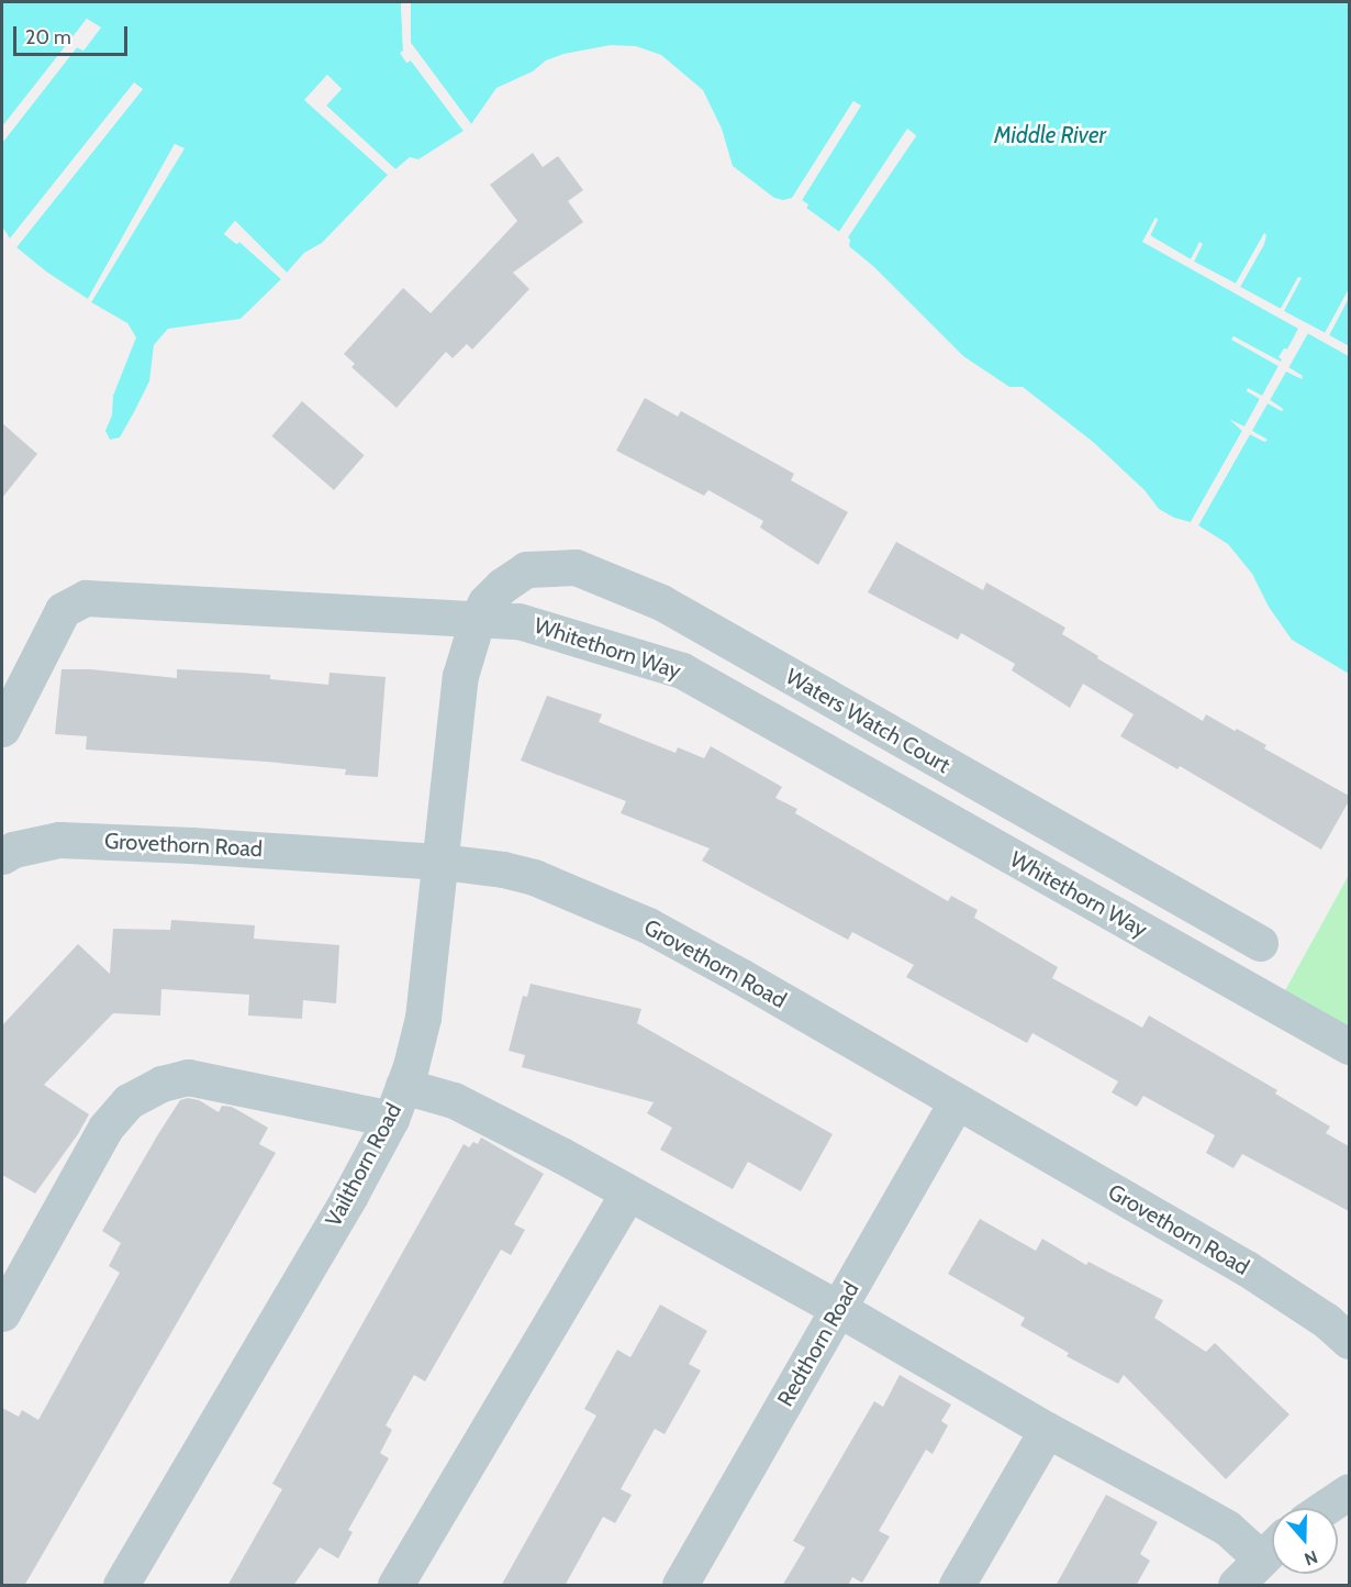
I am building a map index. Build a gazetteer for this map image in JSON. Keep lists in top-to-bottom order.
{
  "streets": {
    "street": [
      "Whitethorn Way",
      "Waters Watch Court",
      "Grovethorn Road",
      "Vailthorn Road",
      "Redthorn Road"
    ]
  },
  "crossings": [
    ["Whitethorn Way", "Waters Watch Court"],
    ["Whitethorn Way", "Vailthorn Road"],
    ["Waters Watch Court", "Vailthorn Road"],
    ["Grovethorn Road", "Vailthorn Road"],
    ["Grovethorn Road", "Redthorn Road"]
  ],
  "water": ["Middle River"],
  "scale_bar": "20 m",
  "north": "bottom"
}
